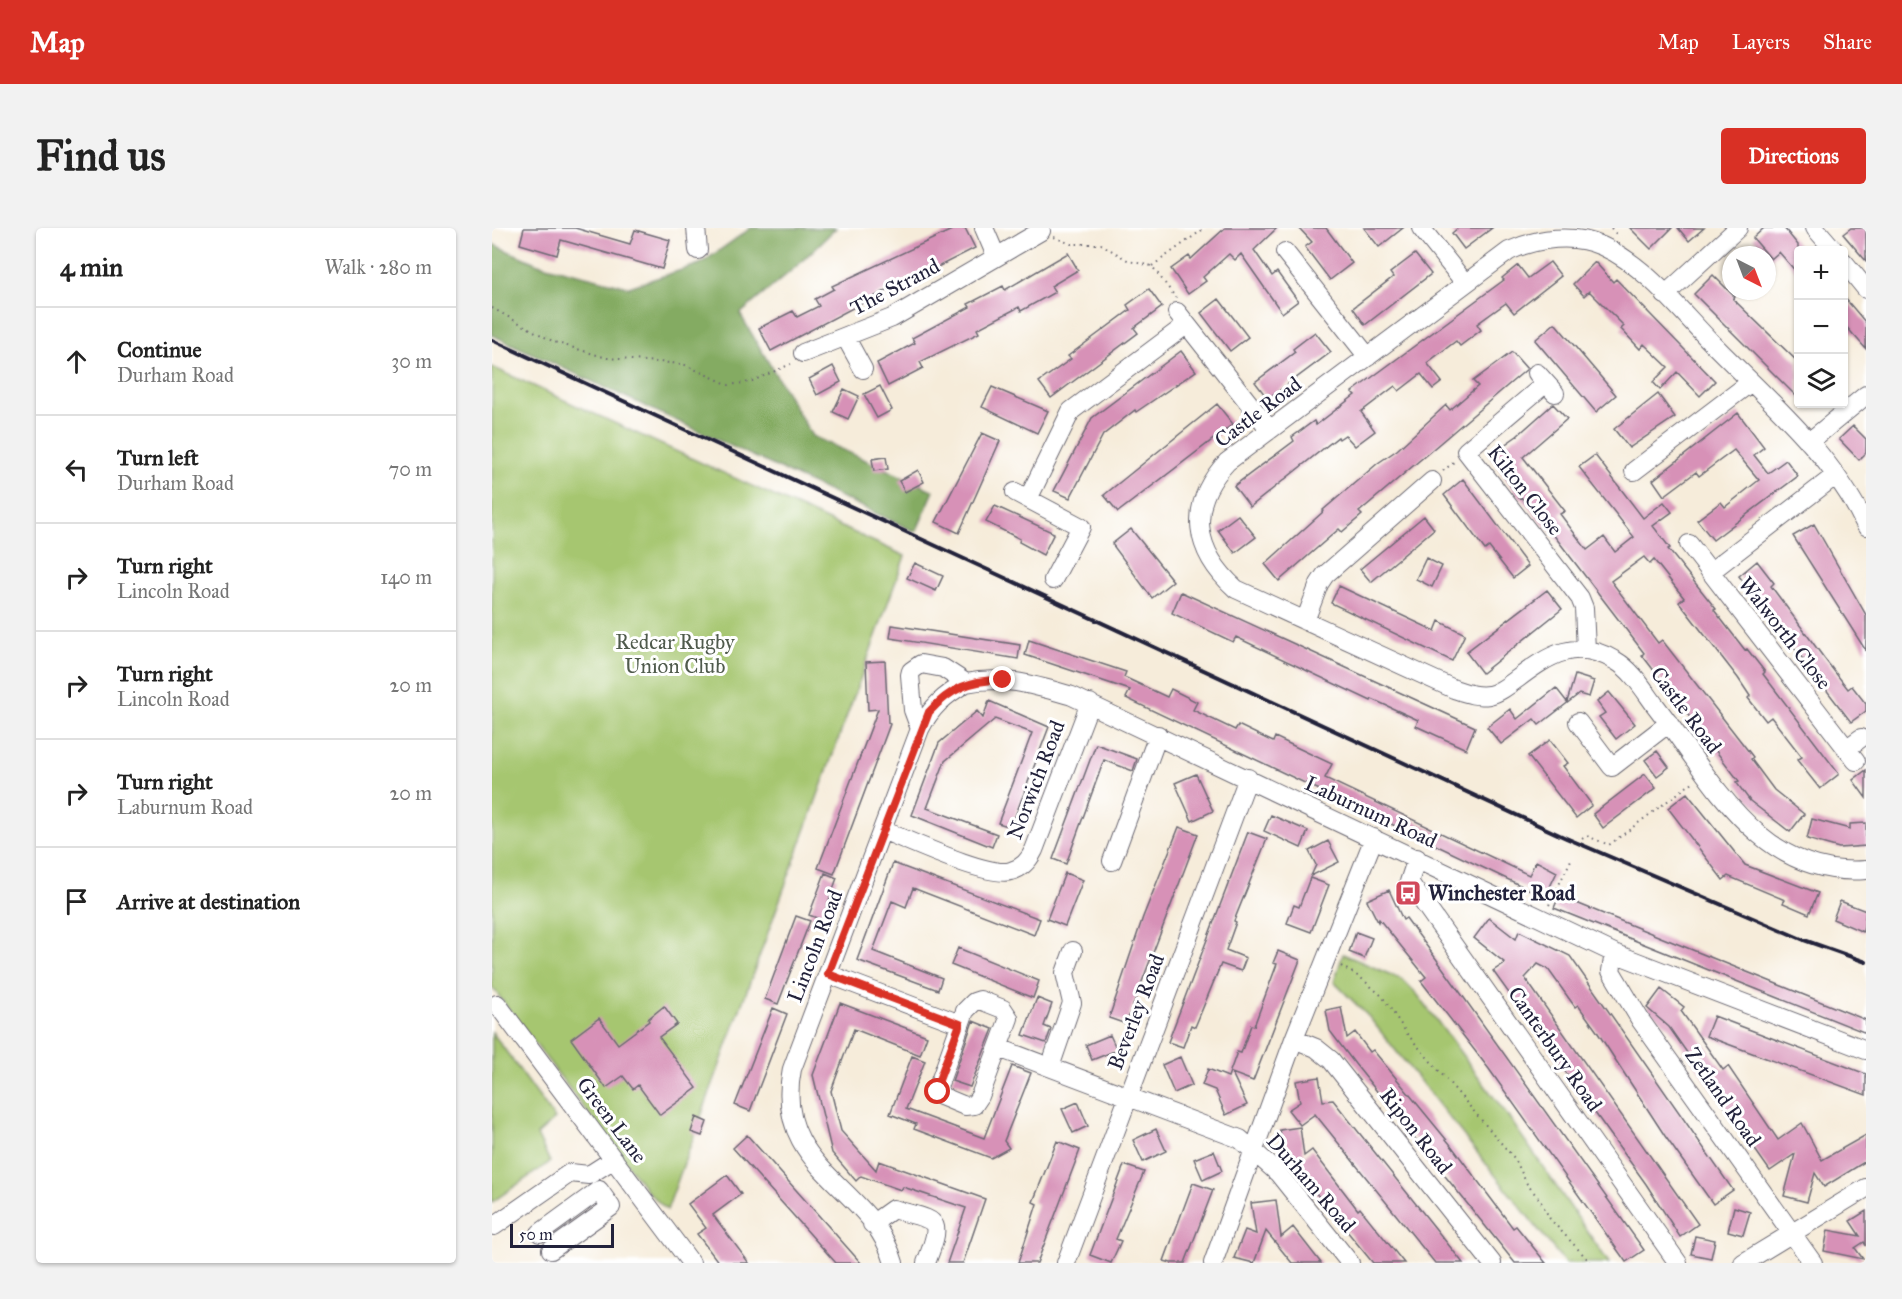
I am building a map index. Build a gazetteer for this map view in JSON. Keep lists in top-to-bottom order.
{
  "streets": {
    "street": [
      "The Strand",
      "Castle Road",
      "Kilton Close",
      "Walworth Close",
      "Norwich Road",
      "Laburnum Road",
      "Lincoln Road",
      "Beverley Road",
      "Canterbury Road",
      "Zetland Road",
      "Green Lane",
      "Ripon Road",
      "Durham Road"
    ]
  },
  "crossings": [
    ["Castle Road", "Kilton Close"],
    ["Castle Road", "Walworth Close"],
    ["Norwich Road", "Laburnum Road"],
    ["Norwich Road", "Lincoln Road"],
    ["Laburnum Road", "Lincoln Road"],
    ["Laburnum Road", "Beverley Road"],
    ["Laburnum Road", "Canterbury Road"],
    ["Laburnum Road", "Zetland Road"],
    ["Beverley Road", "Durham Road"]
  ],
  "parks": ["Redcar Rugby Union Club"],
  "places": {
    "bus stop": ["Winchester Road"]
  },
  "scale_bar": "50 m",
  "north": "bottom right",
  "page": {
    "header": "Map",
    "nav": ["Map", "Layers", "Share"],
    "buttons": "Directions",
    "title": "Find us",
    "heading": ["4 min", "Walk · 280 m"],
    "map_buttons": ["+", "−"],
    "list": [
      ["Continue", "Durham Road", "30 m"],
      ["Turn left", "Durham Road", "70 m"],
      ["Turn right", "Lincoln Road", "140 m"],
      ["Turn right", "Lincoln Road", "20 m"],
      ["Turn right", "Laburnum Road", "20 m"],
      "Arrive at destination"
    ],
    "scale": "50 m"
  }
}
